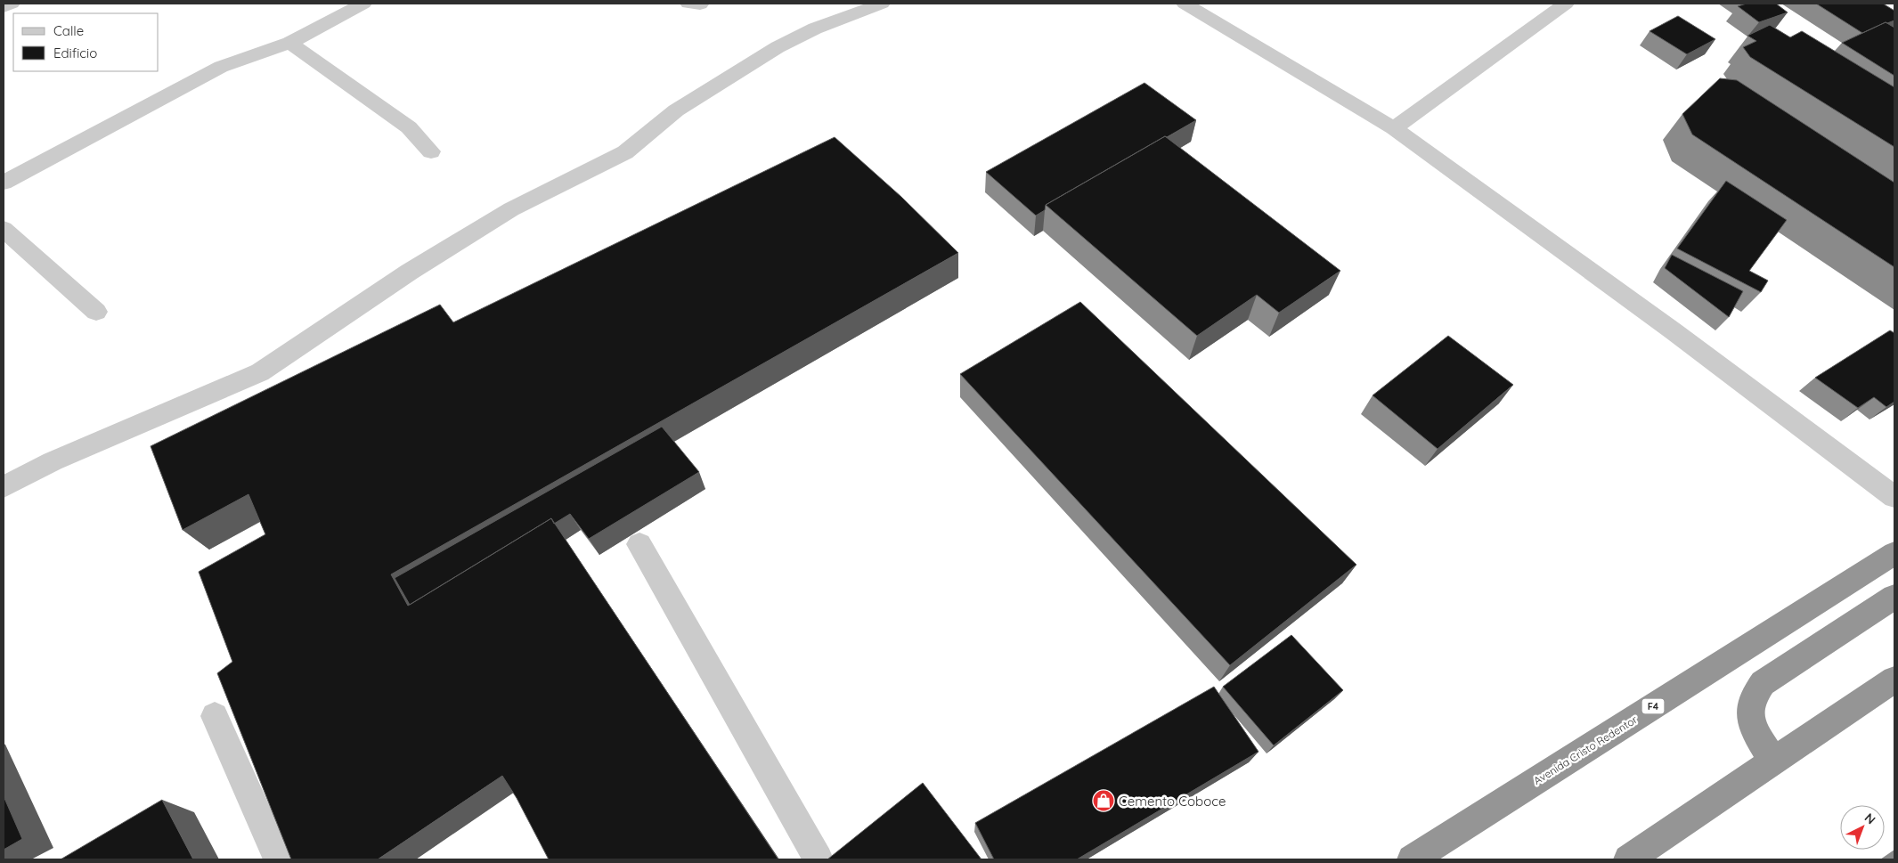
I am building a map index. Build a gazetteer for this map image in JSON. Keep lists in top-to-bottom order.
{
  "streets": {
    "highway": ["F4", "Avenida Cristo Redentor"]
  },
  "places": {
    "shop": ["Cemento Coboce"]
  },
  "legend": ["Calle", "Edificio"],
  "north": "top right"
}
